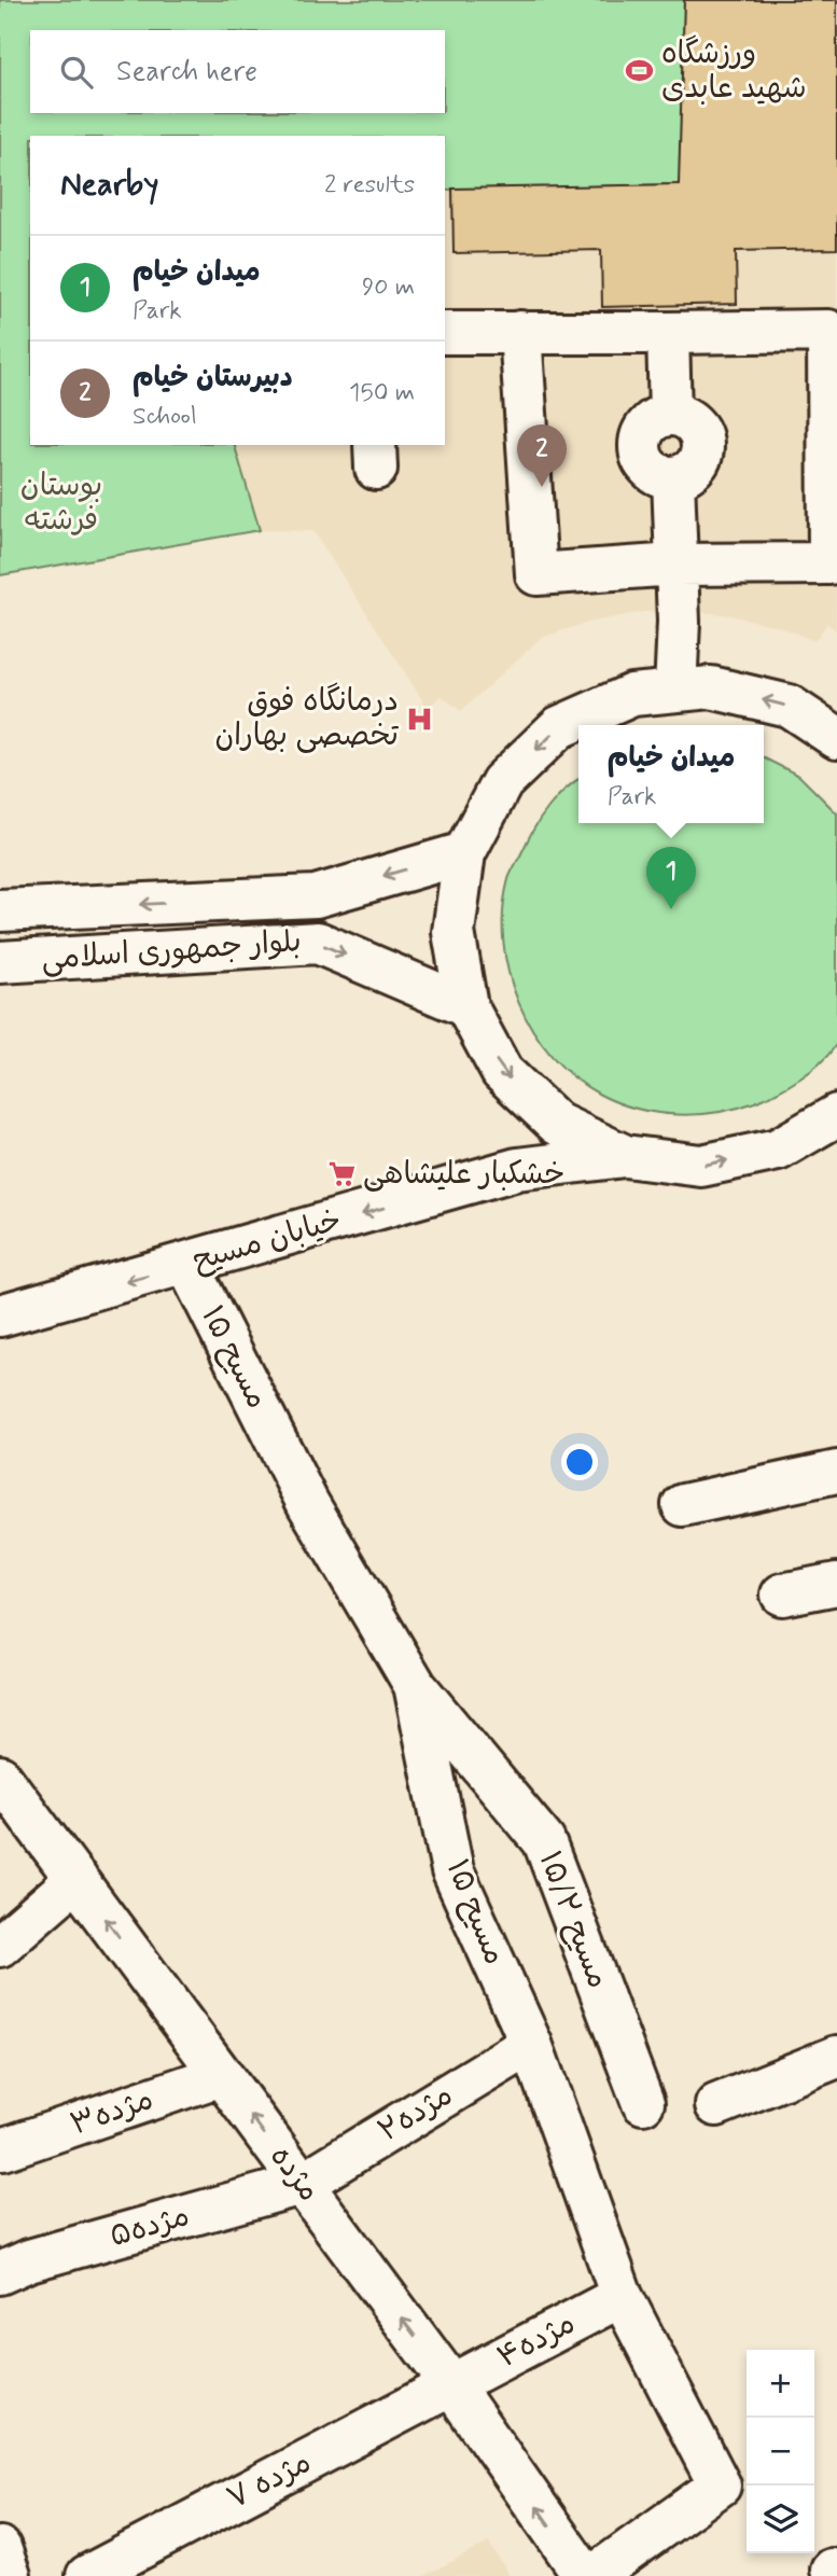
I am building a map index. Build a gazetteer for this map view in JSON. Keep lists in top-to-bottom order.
{
  "streets": {
    "street": [
      "بلوار جمهوری اسلامی",
      "خیابان مسیح",
      "مسیح ۱۵",
      "مسیح ۱۵/۲",
      "مژده۳",
      "مژده۲",
      "مژده",
      "مژده۵",
      "مژده۴",
      "مژده ۷"
    ]
  },
  "crossings": [
    ["خیابان مسیح", "مسیح ۱۵"],
    ["مسیح ۱۵", "مسیح ۱۵/۲"],
    ["مسیح ۱۵", "مژده۲"],
    ["مسیح ۱۵", "مژده۴"],
    ["مژده۳", "مژده"],
    ["مژده۲", "مژده"],
    ["مژده۲", "مژده۵"],
    ["مژده", "مژده۵"],
    ["مژده", "مژده۴"],
    ["مژده", "مژده ۷"],
    ["مژده۴", "مژده ۷"]
  ],
  "one_way": ["خیابان مسیح", "مژده"],
  "parks": ["بوستان فرشته"],
  "places": {
    "sports": ["ورزشگاه شهید عابدی"],
    "hospital": ["درمانگاه فوق تخصصی بهاران"],
    "supermarket": ["خشکبار علیشاهی"]
  },
  "page": {
    "search": "Search here",
    "heading": ["Nearby", "2 results"],
    "list": [
      {
        "mark": "1",
        "name": "میدان خیام",
        "note": "Park",
        "value": "90 m"
      },
      {
        "mark": "2",
        "name": "دبیرستان خیام",
        "note": "School",
        "value": "150 m"
      }
    ],
    "pins": ["2", "1"],
    "popup": ["میدان خیام", "Park"],
    "map_buttons": ["+", "−"]
  }
}
